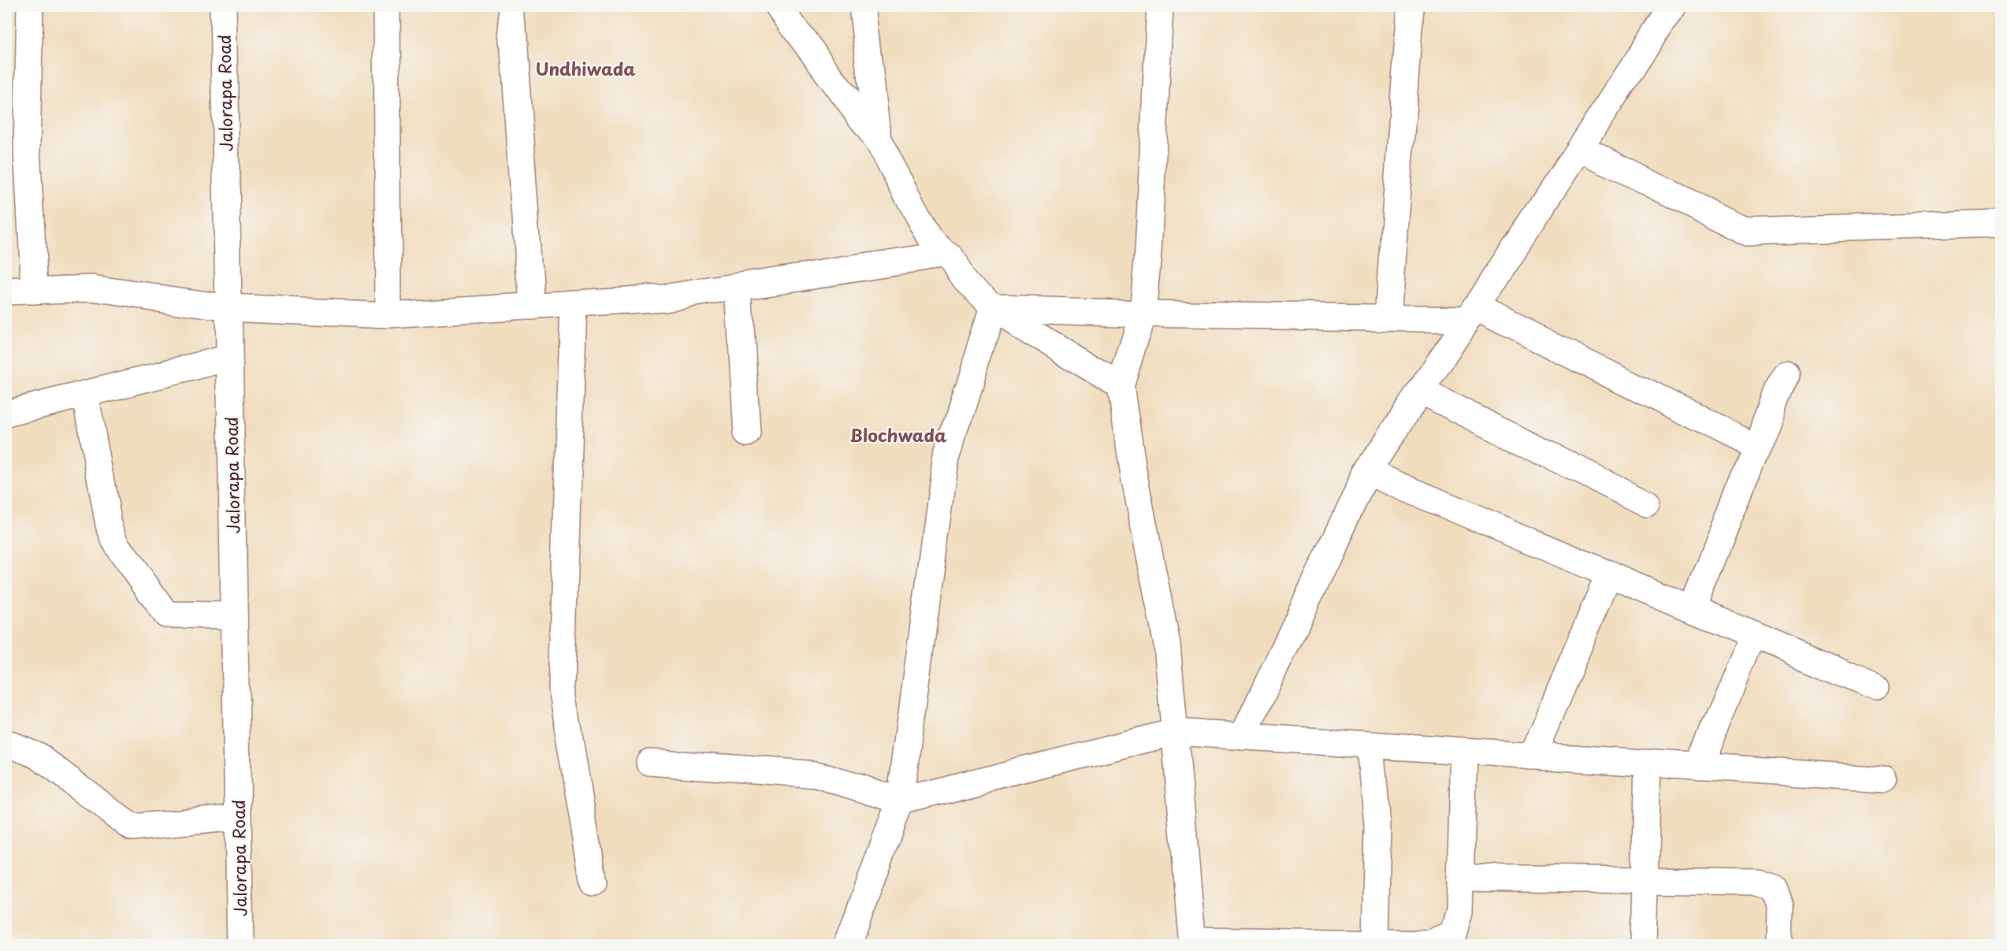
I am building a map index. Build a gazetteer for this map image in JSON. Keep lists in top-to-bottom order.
{
  "streets": {
    "street": ["Jalorapa Road"]
  },
  "districts": ["Undhiwada", "Blochwada"]
}
